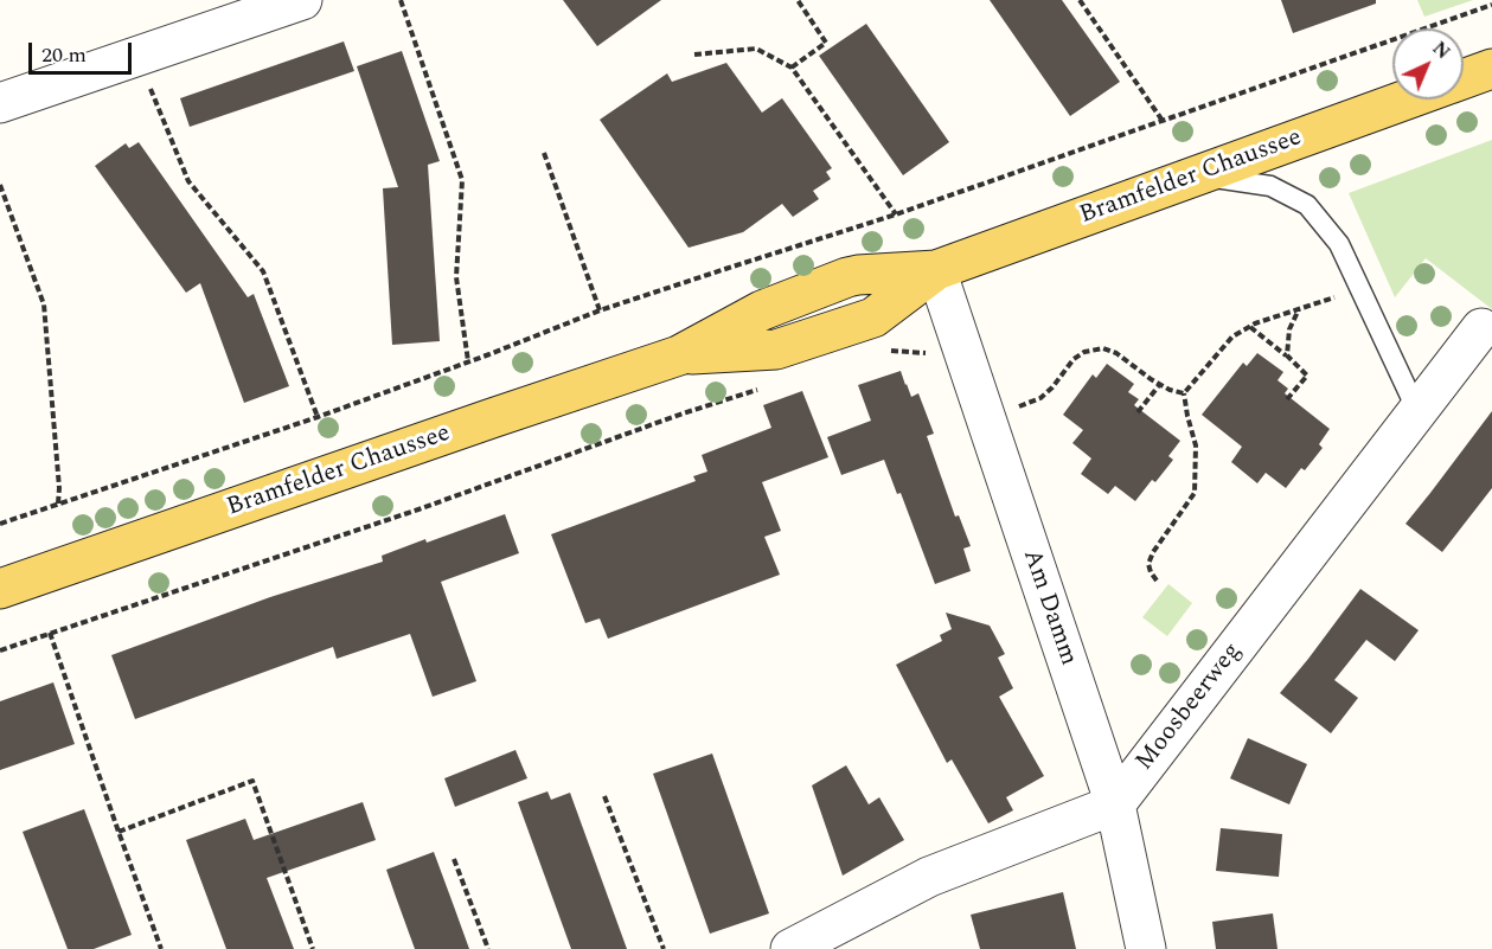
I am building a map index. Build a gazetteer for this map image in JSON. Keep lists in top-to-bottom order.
{
  "streets": {
    "main road": ["Bramfelder Chaussee"],
    "street": ["Am Damm", "Moosbeerweg"]
  },
  "crossings": [
    ["Bramfelder Chaussee", "Am Damm"],
    ["Am Damm", "Moosbeerweg"]
  ],
  "scale_bar": "20 m",
  "north": "top right"
}
